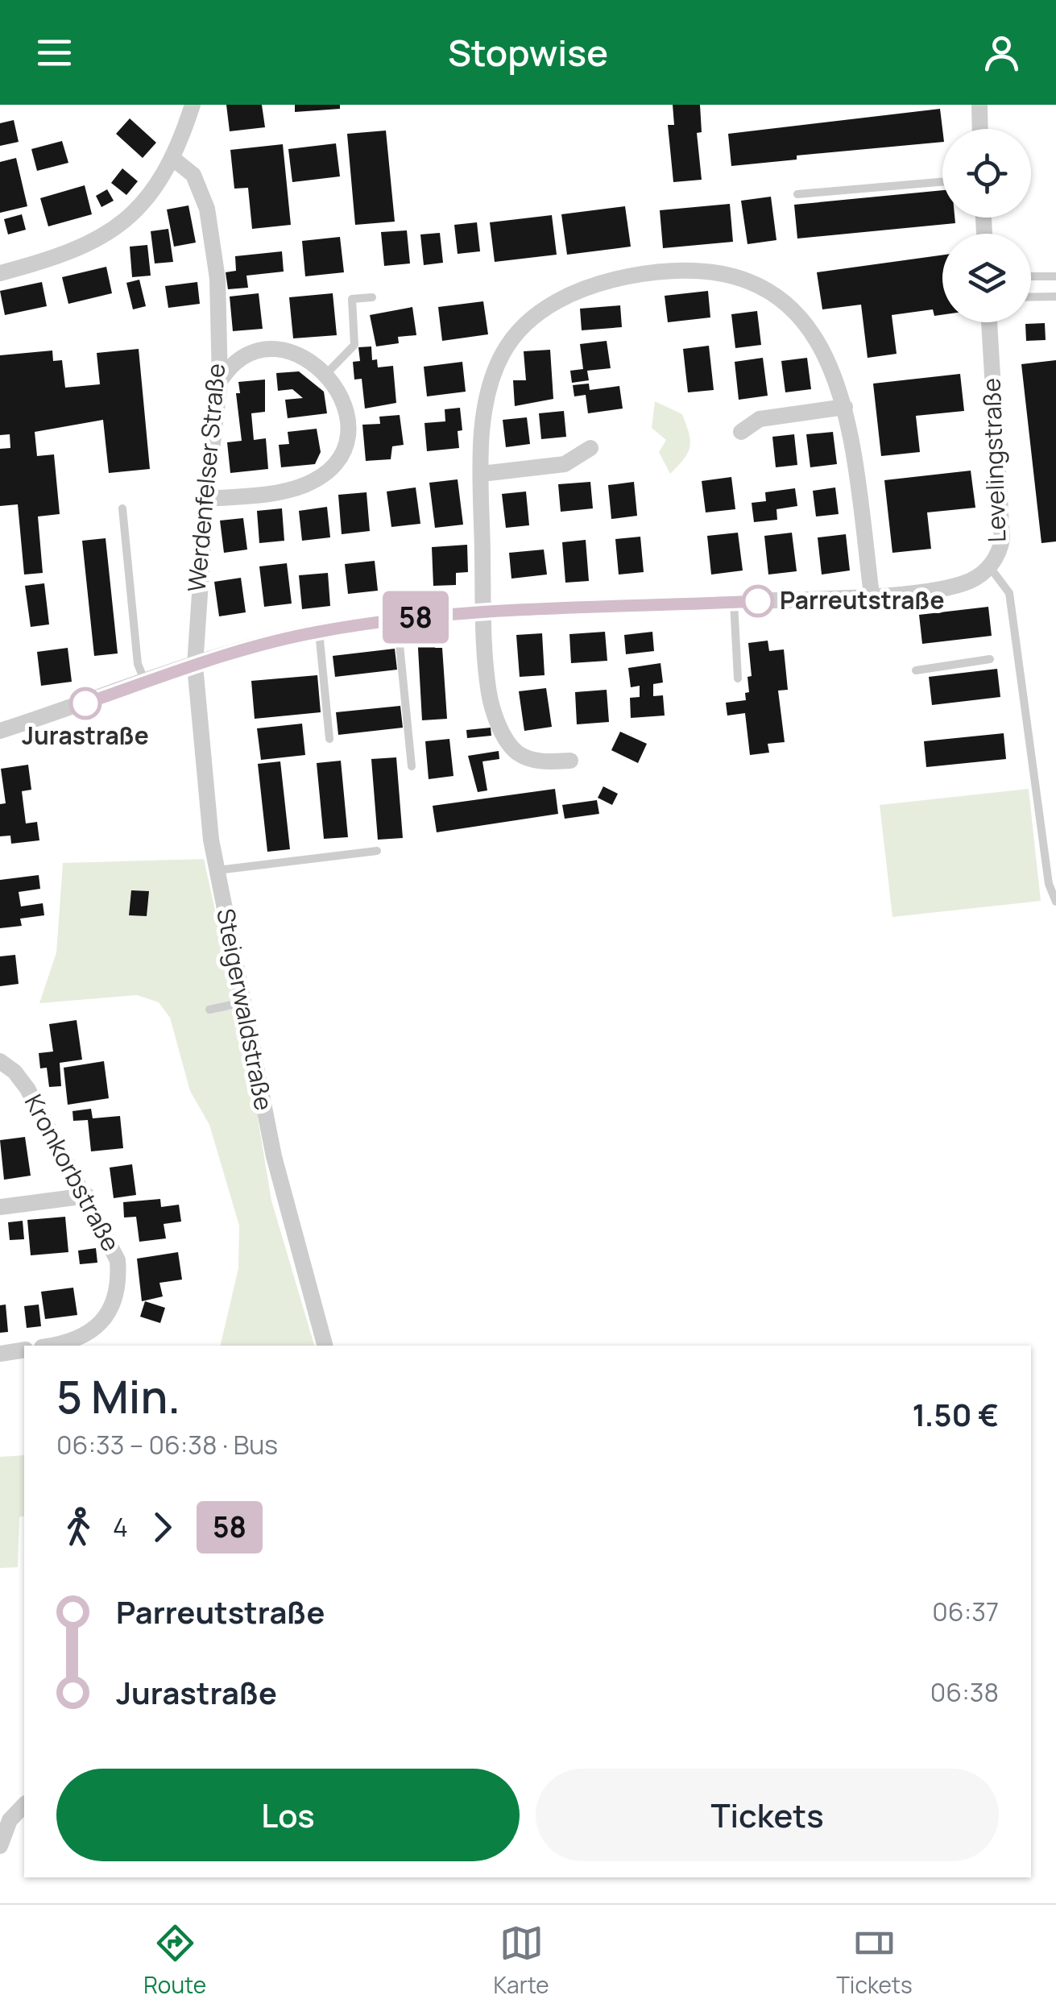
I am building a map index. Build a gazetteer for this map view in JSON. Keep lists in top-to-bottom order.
{
  "streets": {
    "street": [
      "Levelingstraße",
      "Werdenfelser Straße",
      "Steigerwaldstraße",
      "Kronkorbstraße"
    ]
  },
  "crossings": [
    ["Werdenfelser Straße", "Steigerwaldstraße"]
  ],
  "places": ["Parreutstraße", "Jurastraße"],
  "lines": ["bus line 58"],
  "page": {
    "header": "Stopwise",
    "on_map": "58",
    "heading": ["5 Min.", "06:33 – 06:38 · Bus", "1.50 €"],
    "legs": ["4", "58"],
    "list": [
      {
        "name": "Parreutstraße",
        "value": "06:37"
      },
      {
        "name": "Jurastraße",
        "value": "06:38"
      }
    ],
    "buttons": ["Los", "Tickets"],
    "tabs": ["Route", "Karte", "Tickets"]
  }
}
